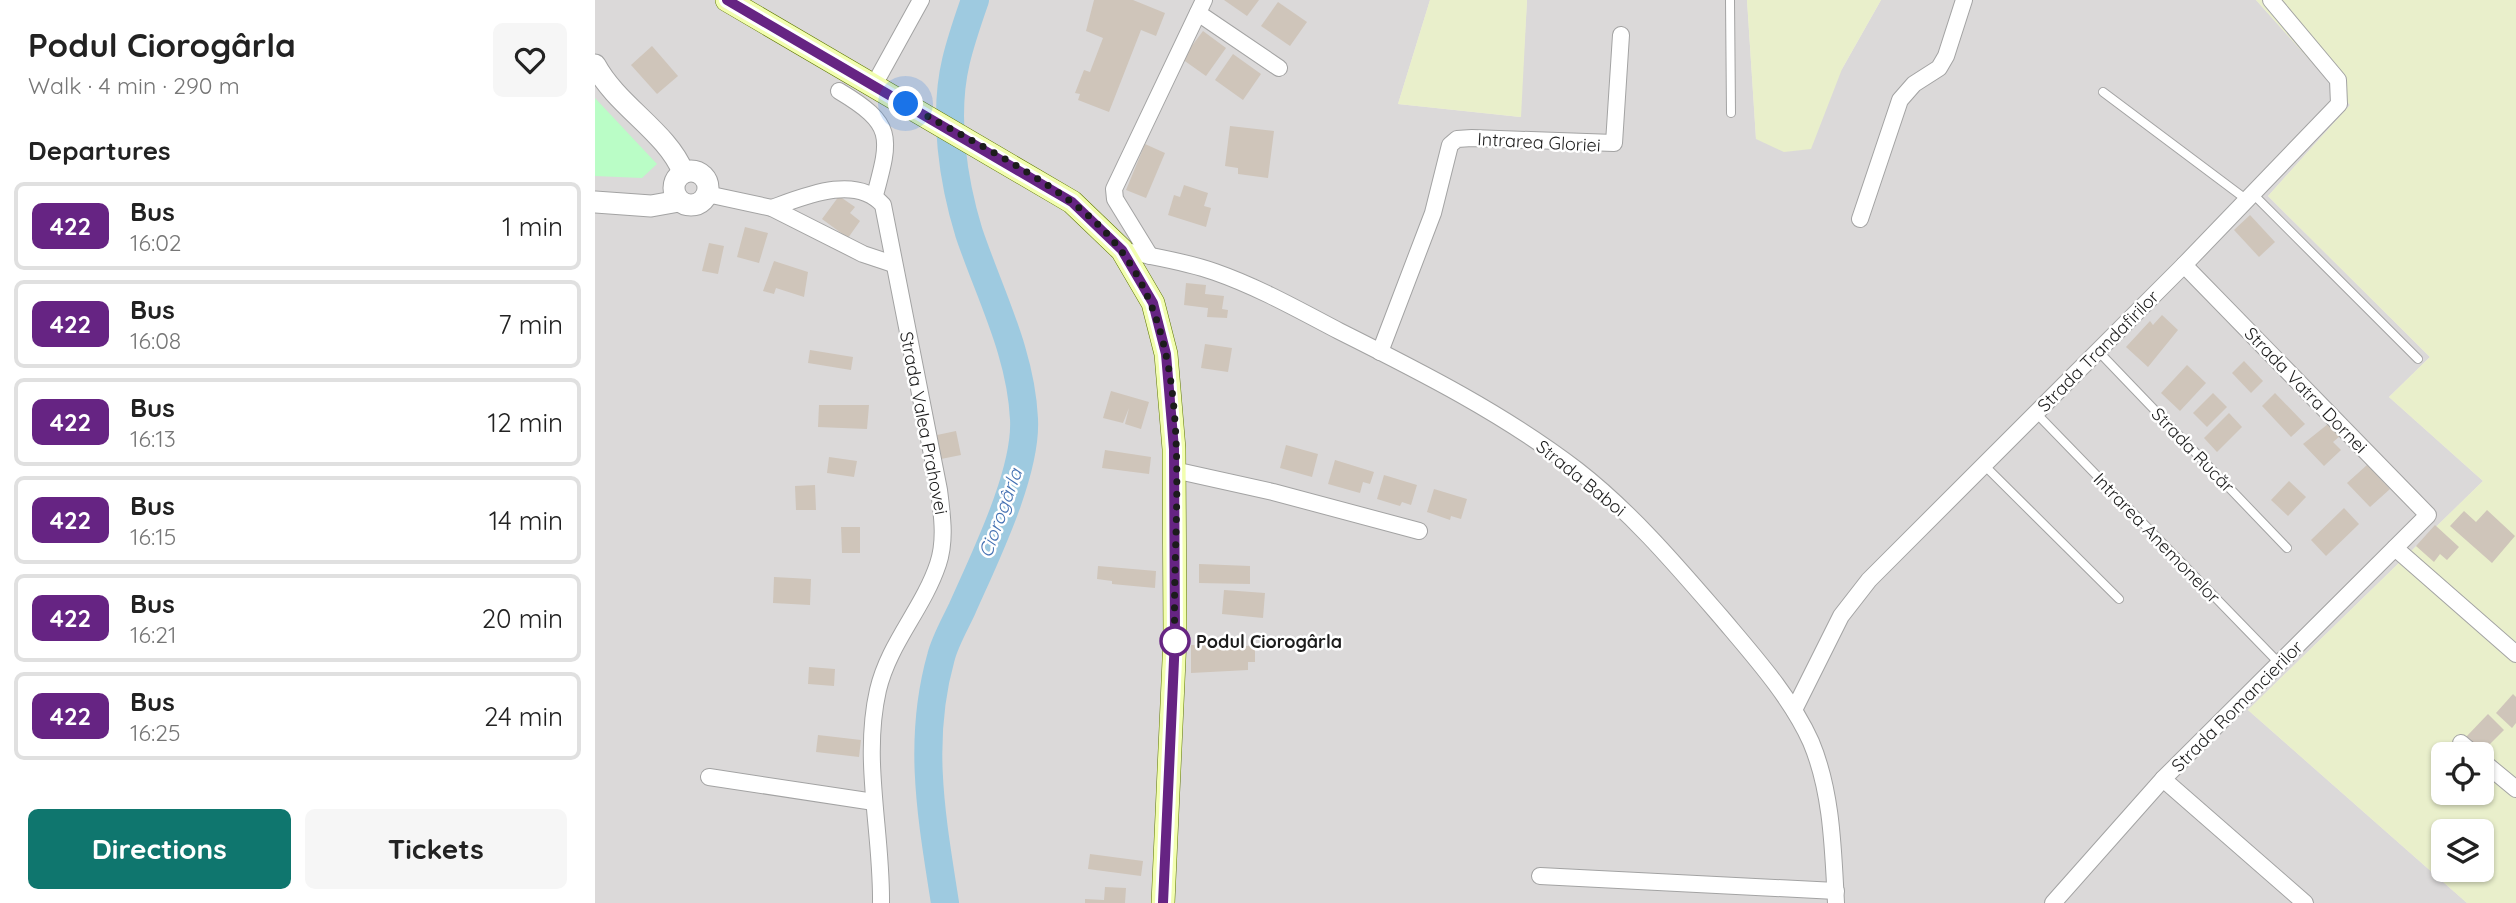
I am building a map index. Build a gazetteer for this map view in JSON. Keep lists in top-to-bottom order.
{
  "streets": {
    "street": [
      "Intrarea Gloriei",
      "Strada Trandafirilor",
      "Strada Vatra Dornei",
      "Strada Valea Prahovei",
      "Strada Baboi",
      "Strada Romancierilor"
    ],
    "lane": ["Strada Rucăr", "Intrarea Anemonelor"]
  },
  "crossings": [
    ["Intrarea Gloriei", "Strada Baboi"],
    ["Strada Trandafirilor", "Strada Vatra Dornei"],
    ["Strada Trandafirilor", "Strada Rucăr"],
    ["Strada Trandafirilor", "Strada Baboi"],
    ["Strada Trandafirilor", "Intrarea Anemonelor"],
    ["Strada Vatra Dornei", "Strada Romancierilor"],
    ["Intrarea Anemonelor", "Strada Romancierilor"]
  ],
  "water": ["Ciorogârla"],
  "places": ["Podul Ciorogârla"],
  "lines": ["bus line 422"],
  "page": {
    "heading": [
      ["Podul Ciorogârla", "Walk · 4 min · 290 m"],
      "Departures"
    ],
    "list": [
      {
        "mark": "422",
        "name": "Bus",
        "note": "16:02",
        "value": "1 min"
      },
      {
        "mark": "422",
        "name": "Bus",
        "note": "16:08",
        "value": "7 min"
      },
      {
        "mark": "422",
        "name": "Bus",
        "note": "16:13",
        "value": "12 min"
      },
      {
        "mark": "422",
        "name": "Bus",
        "note": "16:15",
        "value": "14 min"
      },
      {
        "mark": "422",
        "name": "Bus",
        "note": "16:21",
        "value": "20 min"
      },
      {
        "mark": "422",
        "name": "Bus",
        "note": "16:25",
        "value": "24 min"
      }
    ],
    "buttons": ["Directions", "Tickets"]
  }
}
